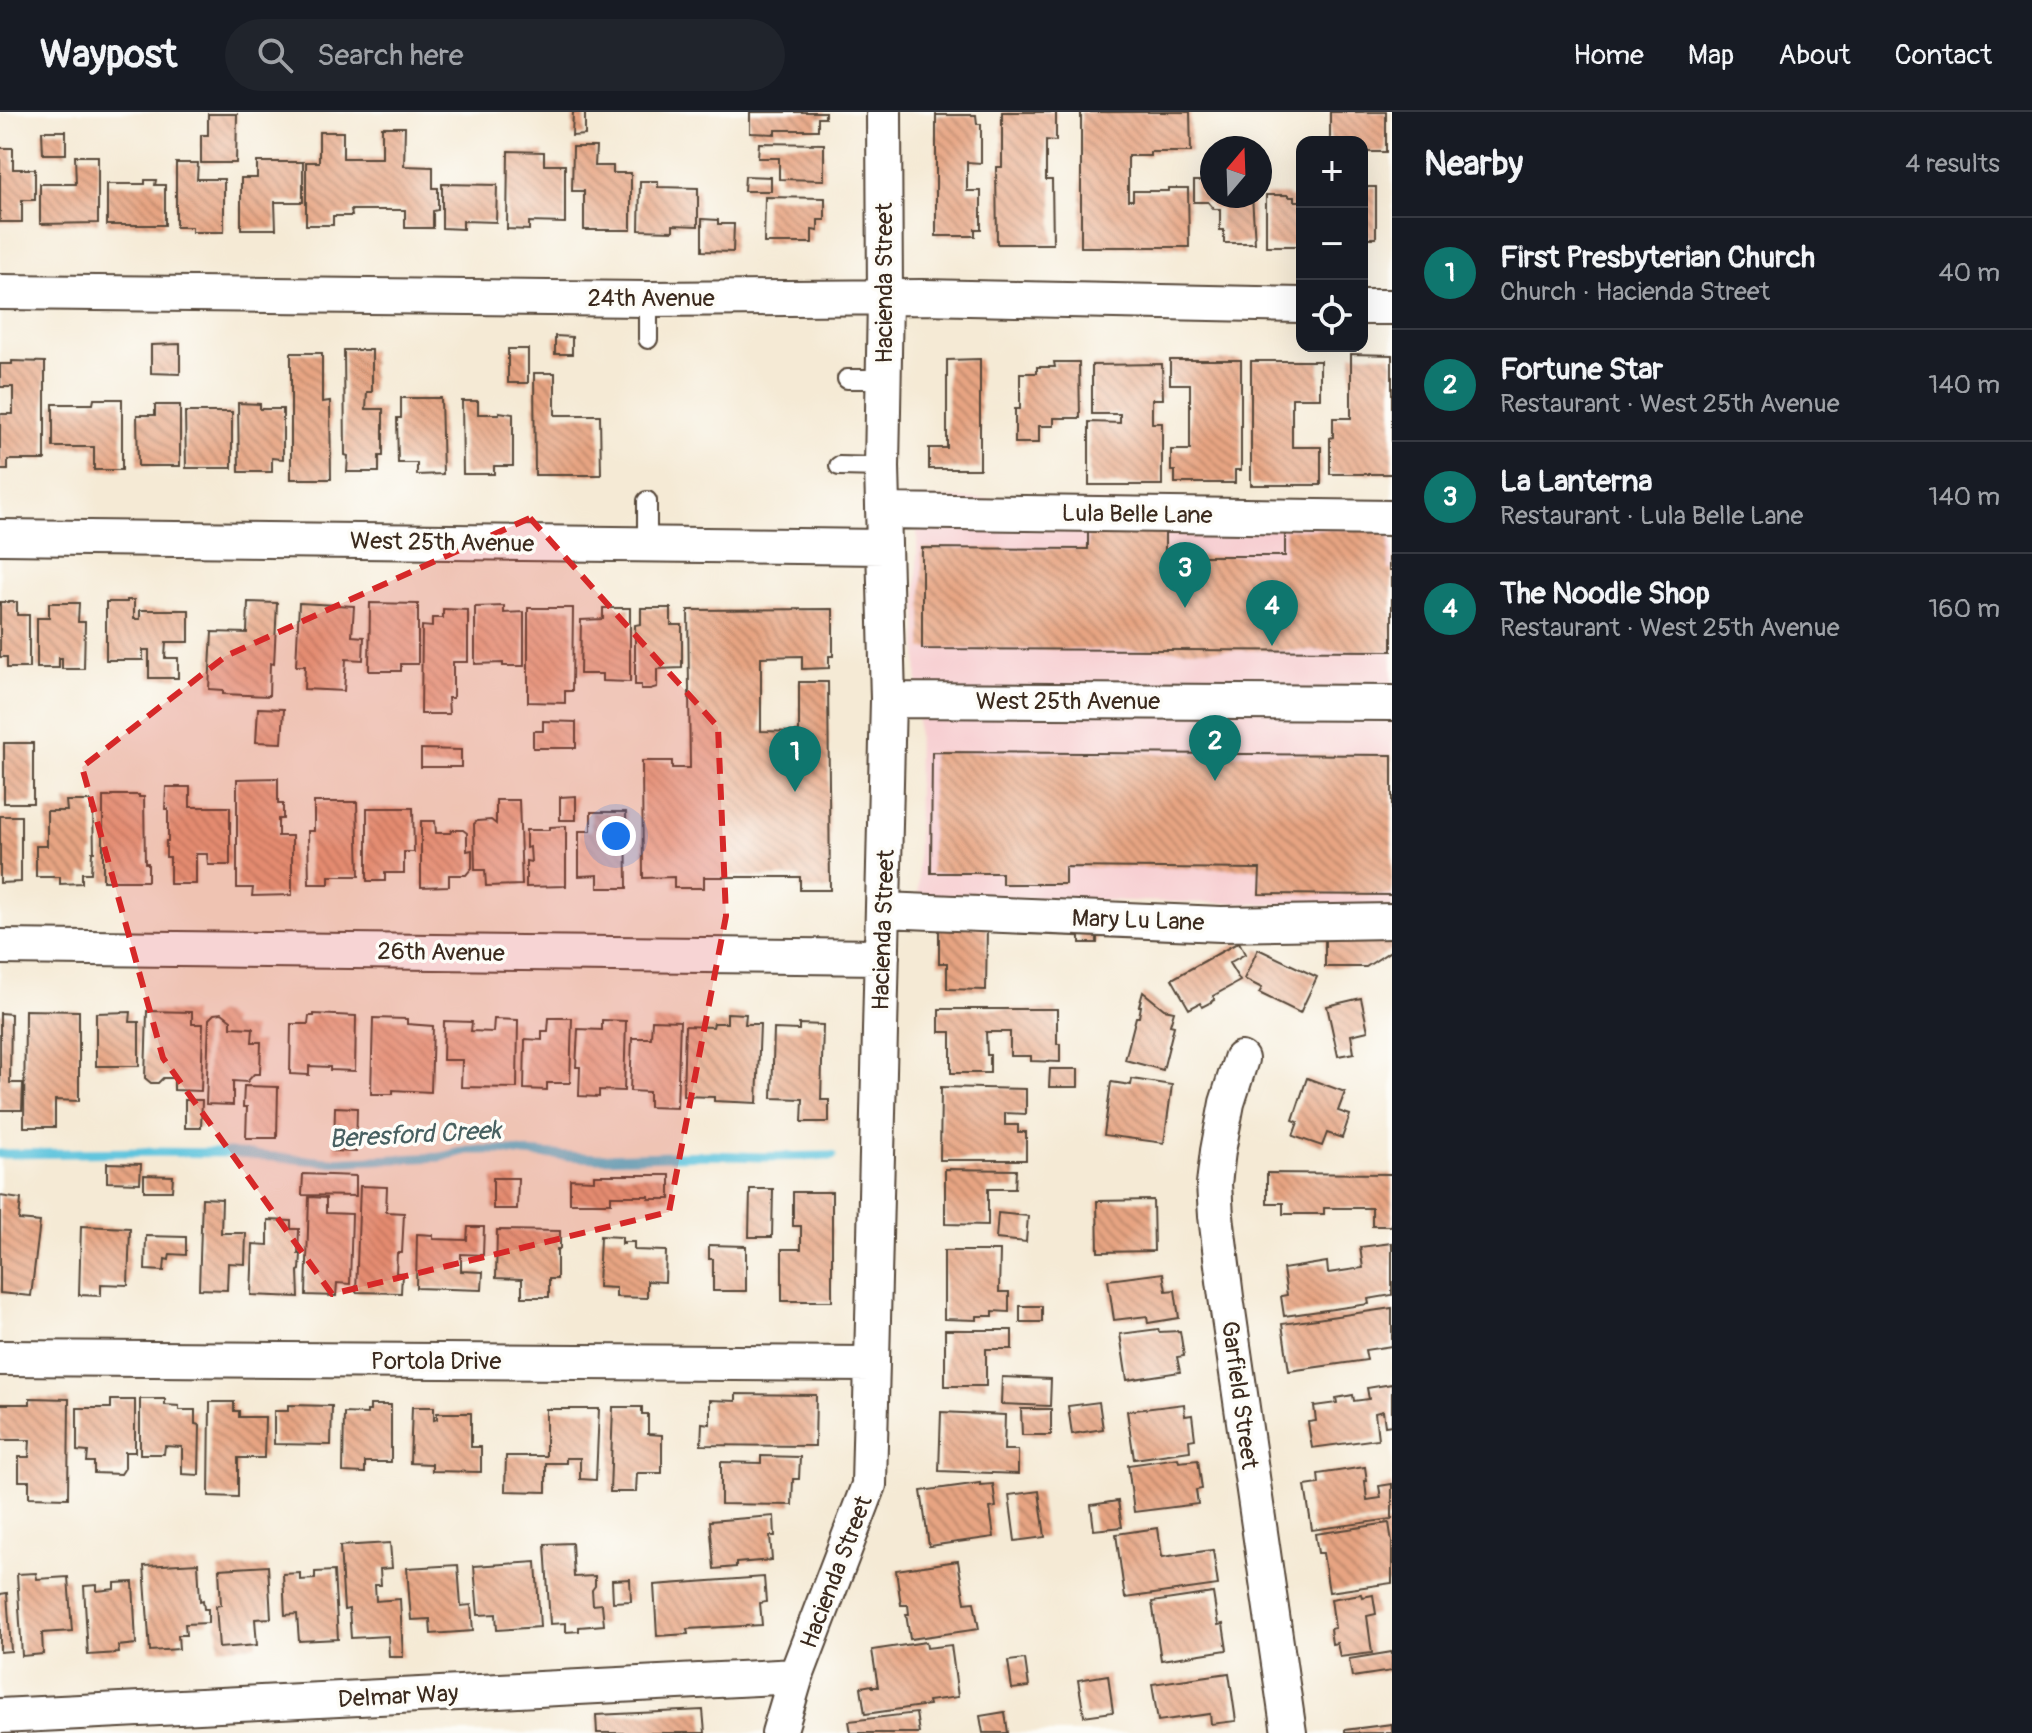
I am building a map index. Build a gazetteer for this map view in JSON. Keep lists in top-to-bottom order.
{
  "streets": {
    "street": [
      "Hacienda Street",
      "24th Avenue",
      "Lula Belle Lane",
      "West 25th Avenue",
      "Mary Lu Lane",
      "26th Avenue",
      "Portola Drive",
      "Garfield Street",
      "Delmar Way"
    ]
  },
  "crossings": [
    ["Hacienda Street", "24th Avenue"],
    ["Hacienda Street", "Lula Belle Lane"],
    ["Hacienda Street", "West 25th Avenue"],
    ["Hacienda Street", "Mary Lu Lane"],
    ["Hacienda Street", "26th Avenue"],
    ["Hacienda Street", "Portola Drive"],
    ["Hacienda Street", "Delmar Way"]
  ],
  "water": ["Beresford Creek"],
  "north": "top",
  "page": {
    "header": "Waypost",
    "search": "Search here",
    "nav": [
      "Home",
      "Map",
      "About",
      "Contact"
    ],
    "heading": ["Nearby", "4 results"],
    "map_buttons": ["+", "−"],
    "list": [
      {
        "mark": "1",
        "name": "First Presbyterian Church",
        "note": "Church · Hacienda Street",
        "value": "40 m"
      },
      {
        "mark": "2",
        "name": "Fortune Star",
        "note": "Restaurant · West 25th Avenue",
        "value": "140 m"
      },
      {
        "mark": "3",
        "name": "La Lanterna",
        "note": "Restaurant · Lula Belle Lane",
        "value": "140 m"
      },
      {
        "mark": "4",
        "name": "The Noodle Shop",
        "note": "Restaurant · West 25th Avenue",
        "value": "160 m"
      }
    ],
    "pins": [
      "3",
      "4",
      "2",
      "1"
    ]
  }
}
